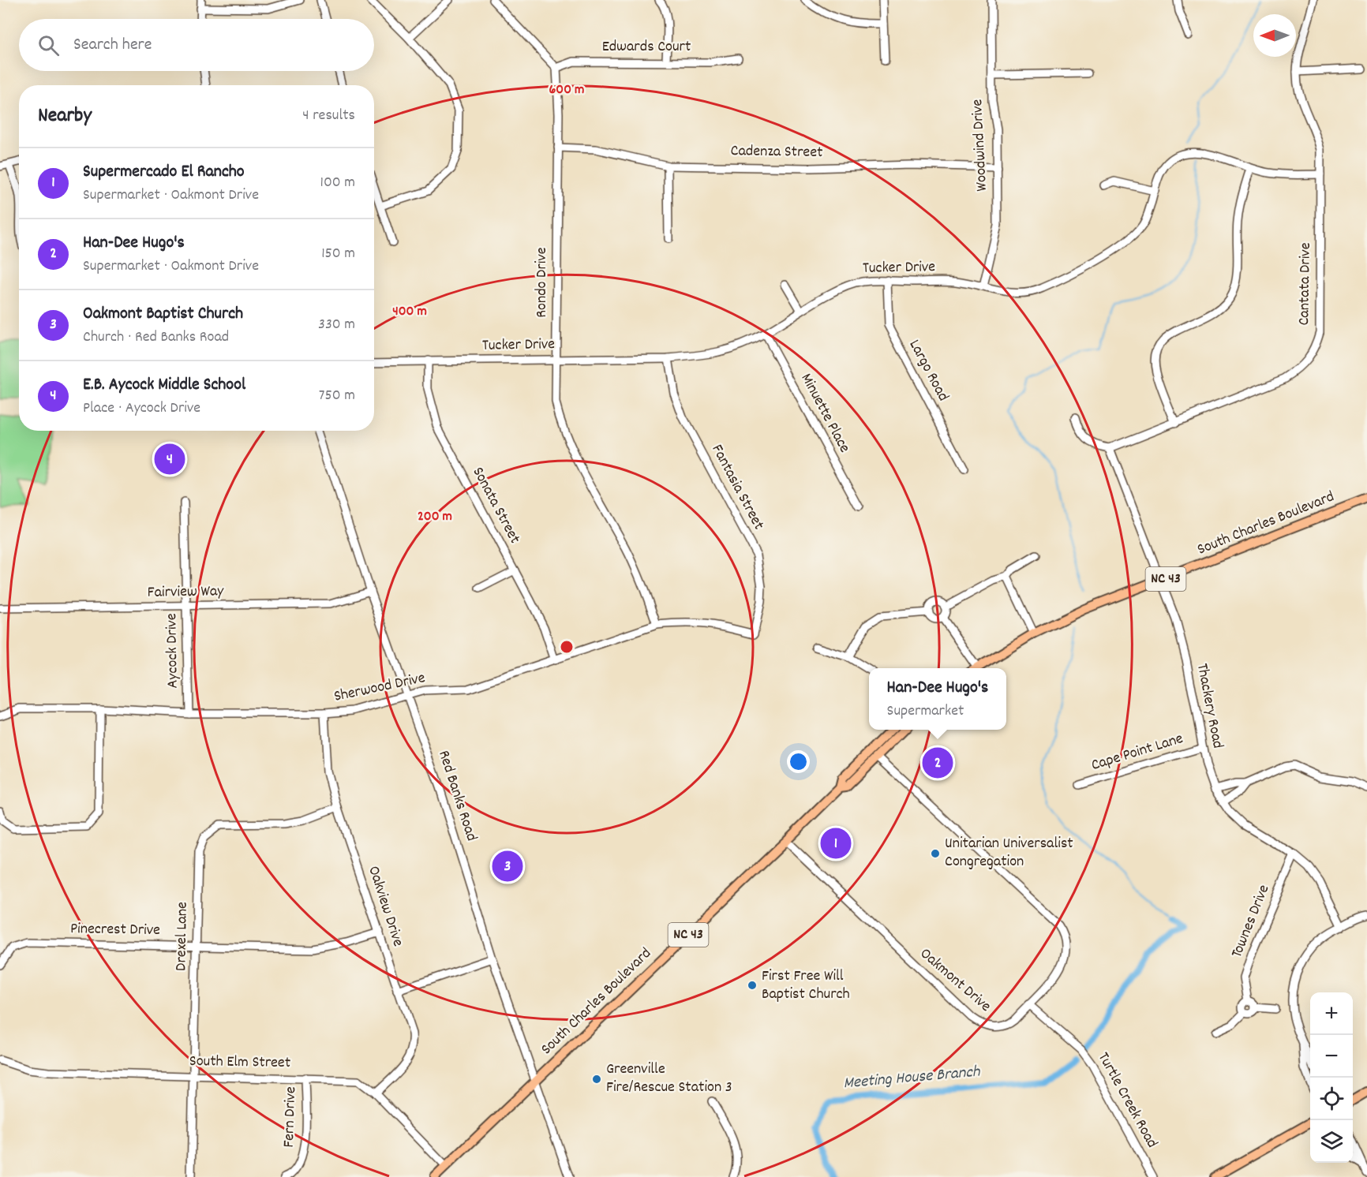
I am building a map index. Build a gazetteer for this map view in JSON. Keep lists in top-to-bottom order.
{
  "streets": {
    "main road": ["South Charles Boulevard", "NC 43"],
    "street": [
      "Edwards Court",
      "Woodwind Drive",
      "Cadenza Street",
      "Tucker Drive",
      "Rondo Drive",
      "Cantata Drive",
      "Largo Road",
      "Minuette Place",
      "Fantasia Street",
      "Sonata Street",
      "Fairview Way",
      "Aycock Drive",
      "Sherwood Drive",
      "Thackery Road",
      "Cape Point Lane",
      "Red Banks Road",
      "Oakview Drive",
      "Townes Drive",
      "Pinecrest Drive",
      "Drexel Lane",
      "Oakmont Drive",
      "South Elm Street",
      "Turtle Creek Road",
      "Fern Drive"
    ]
  },
  "crossings": [
    ["Edwards Court", "Rondo Drive"],
    ["Woodwind Drive", "Cadenza Street"],
    ["Woodwind Drive", "Tucker Drive"],
    ["Cadenza Street", "Rondo Drive"],
    ["Tucker Drive", "Rondo Drive"],
    ["Tucker Drive", "Cantata Drive"],
    ["Tucker Drive", "Largo Road"],
    ["Tucker Drive", "Minuette Place"],
    ["Tucker Drive", "Fantasia Street"],
    ["Tucker Drive", "Sonata Street"],
    ["Rondo Drive", "Sherwood Drive"],
    ["Cantata Drive", "Thackery Road"],
    ["Fantasia Street", "Sherwood Drive"],
    ["Sonata Street", "Sherwood Drive"],
    ["South Charles Boulevard", "Thackery Road"],
    ["South Charles Boulevard", "Red Banks Road"],
    ["South Charles Boulevard", "Oakmont Drive"],
    ["South Charles Boulevard", "South Elm Street"],
    ["Fairview Way", "Aycock Drive"],
    ["Fairview Way", "Red Banks Road"],
    ["Aycock Drive", "Sherwood Drive"],
    ["Sherwood Drive", "Red Banks Road"],
    ["Sherwood Drive", "Oakview Drive"],
    ["Thackery Road", "Cape Point Lane"],
    ["Thackery Road", "Townes Drive"],
    ["Oakview Drive", "Pinecrest Drive"],
    ["Oakview Drive", "Drexel Lane"],
    ["Oakview Drive", "South Elm Street"],
    ["Pinecrest Drive", "Drexel Lane"],
    ["Drexel Lane", "South Elm Street"],
    ["Oakmont Drive", "Turtle Creek Road"],
    ["South Elm Street", "Fern Drive"]
  ],
  "water": ["Meeting House Branch"],
  "places": ["Unitarian Universalist Congregation", "First Free Will Baptist Church", "Greenville Fire/Rescue Station 3"],
  "north": "left",
  "page": {
    "search": "Search here",
    "heading": ["Nearby", "4 results"],
    "list": [
      {
        "mark": "1",
        "name": "Supermercado El Rancho",
        "note": "Supermarket · Oakmont Drive",
        "value": "100 m"
      },
      {
        "mark": "2",
        "name": "Han-Dee Hugo's",
        "note": "Supermarket · Oakmont Drive",
        "value": "150 m"
      },
      {
        "mark": "3",
        "name": "Oakmont Baptist Church",
        "note": "Church · Red Banks Road",
        "value": "330 m"
      },
      {
        "mark": "4",
        "name": "E.B. Aycock Middle School",
        "note": "Place · Aycock Drive",
        "value": "750 m"
      }
    ],
    "pins": [
      "4",
      "2",
      "1",
      "3"
    ],
    "popup": ["Han-Dee Hugo's", "Supermarket"],
    "map_buttons": ["+", "−"]
  },
  "rings": ["600 m", "400 m", "200 m"]
}
